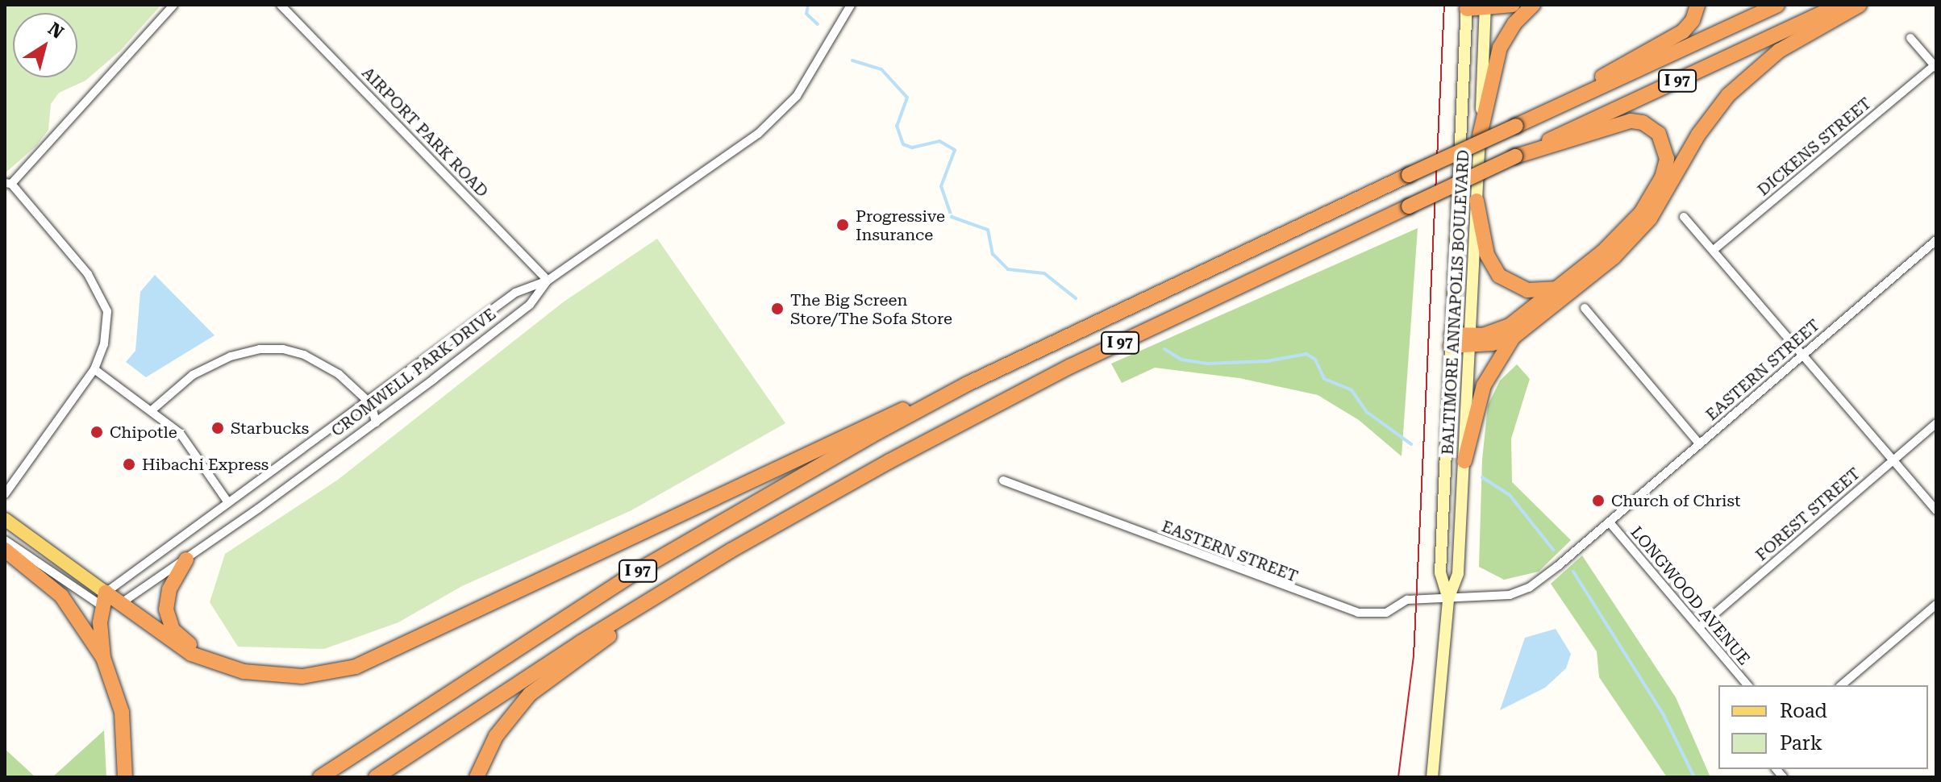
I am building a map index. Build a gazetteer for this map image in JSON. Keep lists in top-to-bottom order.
{
  "streets": {
    "highway": ["I 97"],
    "main road": ["BALTIMORE ANNAPOLIS BOULEVARD"],
    "street": [
      "AIRPORT PARK ROAD",
      "DICKENS STREET",
      "EASTERN STREET",
      "CROMWELL PARK DRIVE",
      "FOREST STREET",
      "LONGWOOD AVENUE"
    ]
  },
  "crossings": [
    ["AIRPORT PARK ROAD", "CROMWELL PARK DRIVE"],
    ["BALTIMORE ANNAPOLIS BOULEVARD", "EASTERN STREET"],
    ["EASTERN STREET", "LONGWOOD AVENUE"],
    ["FOREST STREET", "LONGWOOD AVENUE"]
  ],
  "places": [
    "Progressive Insurance",
    "The Big Screen Store/The Sofa Store",
    "Starbucks",
    "Chipotle",
    "Hibachi Express",
    "Church of Christ"
  ],
  "legend": ["Road", "Park"],
  "north": "top right"
}
